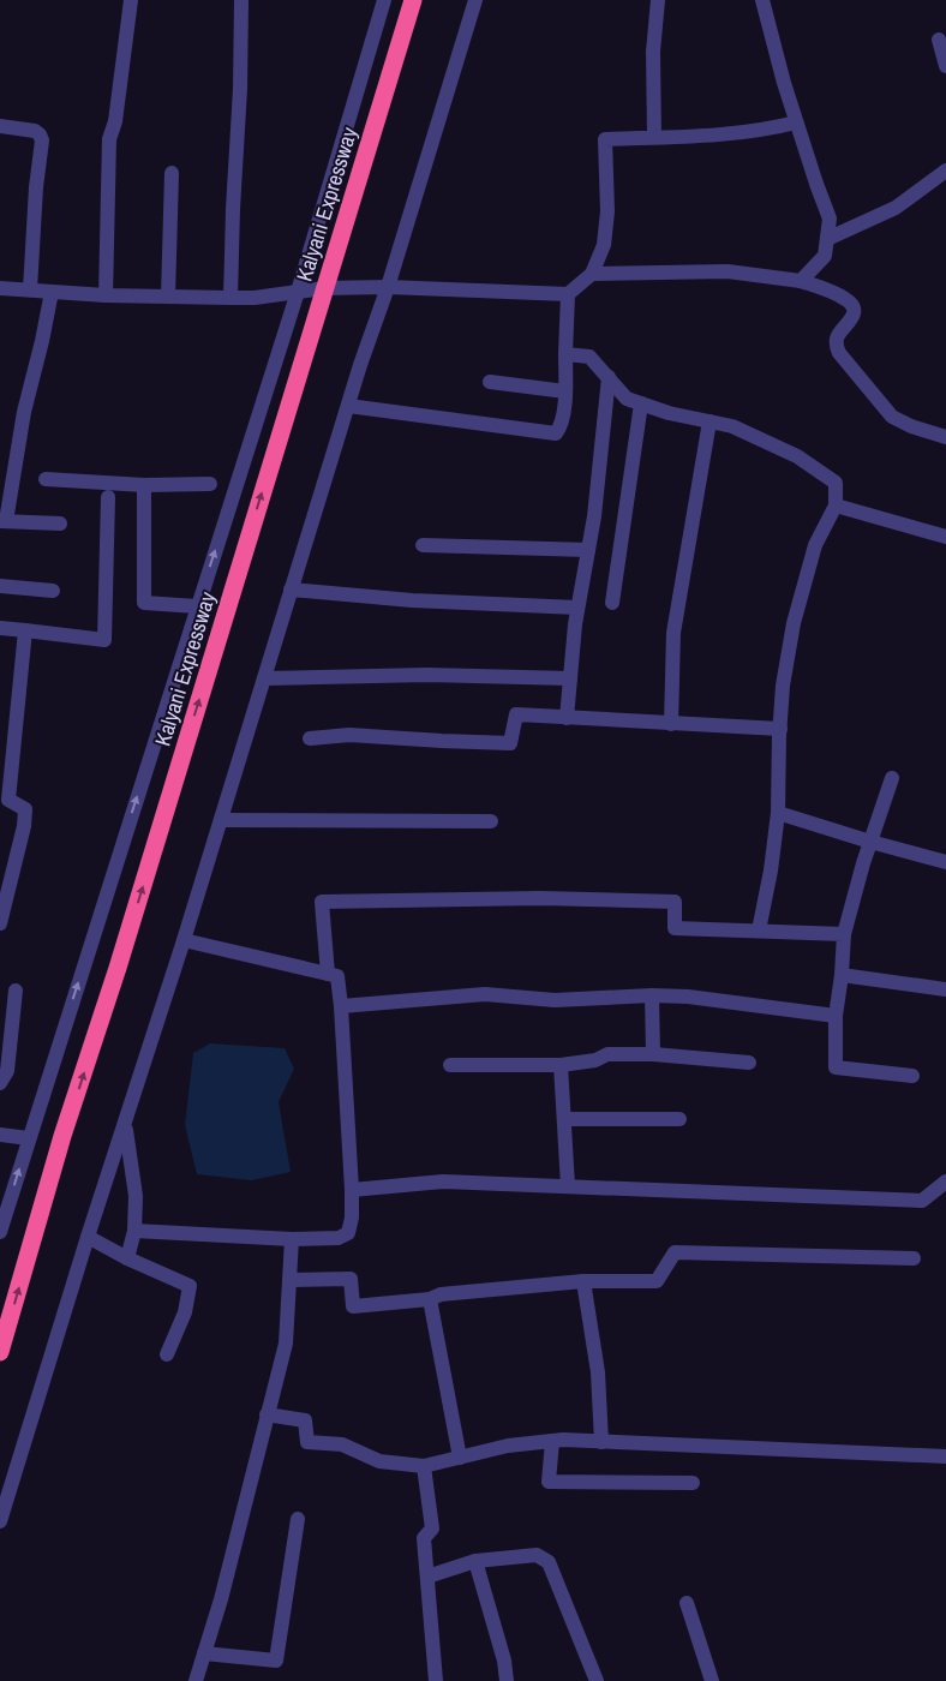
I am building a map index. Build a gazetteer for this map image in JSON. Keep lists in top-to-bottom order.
{
  "streets": {
    "highway": ["Kalyani Expressway"]
  },
  "one_way": ["Kalyani Expressway"]
}
